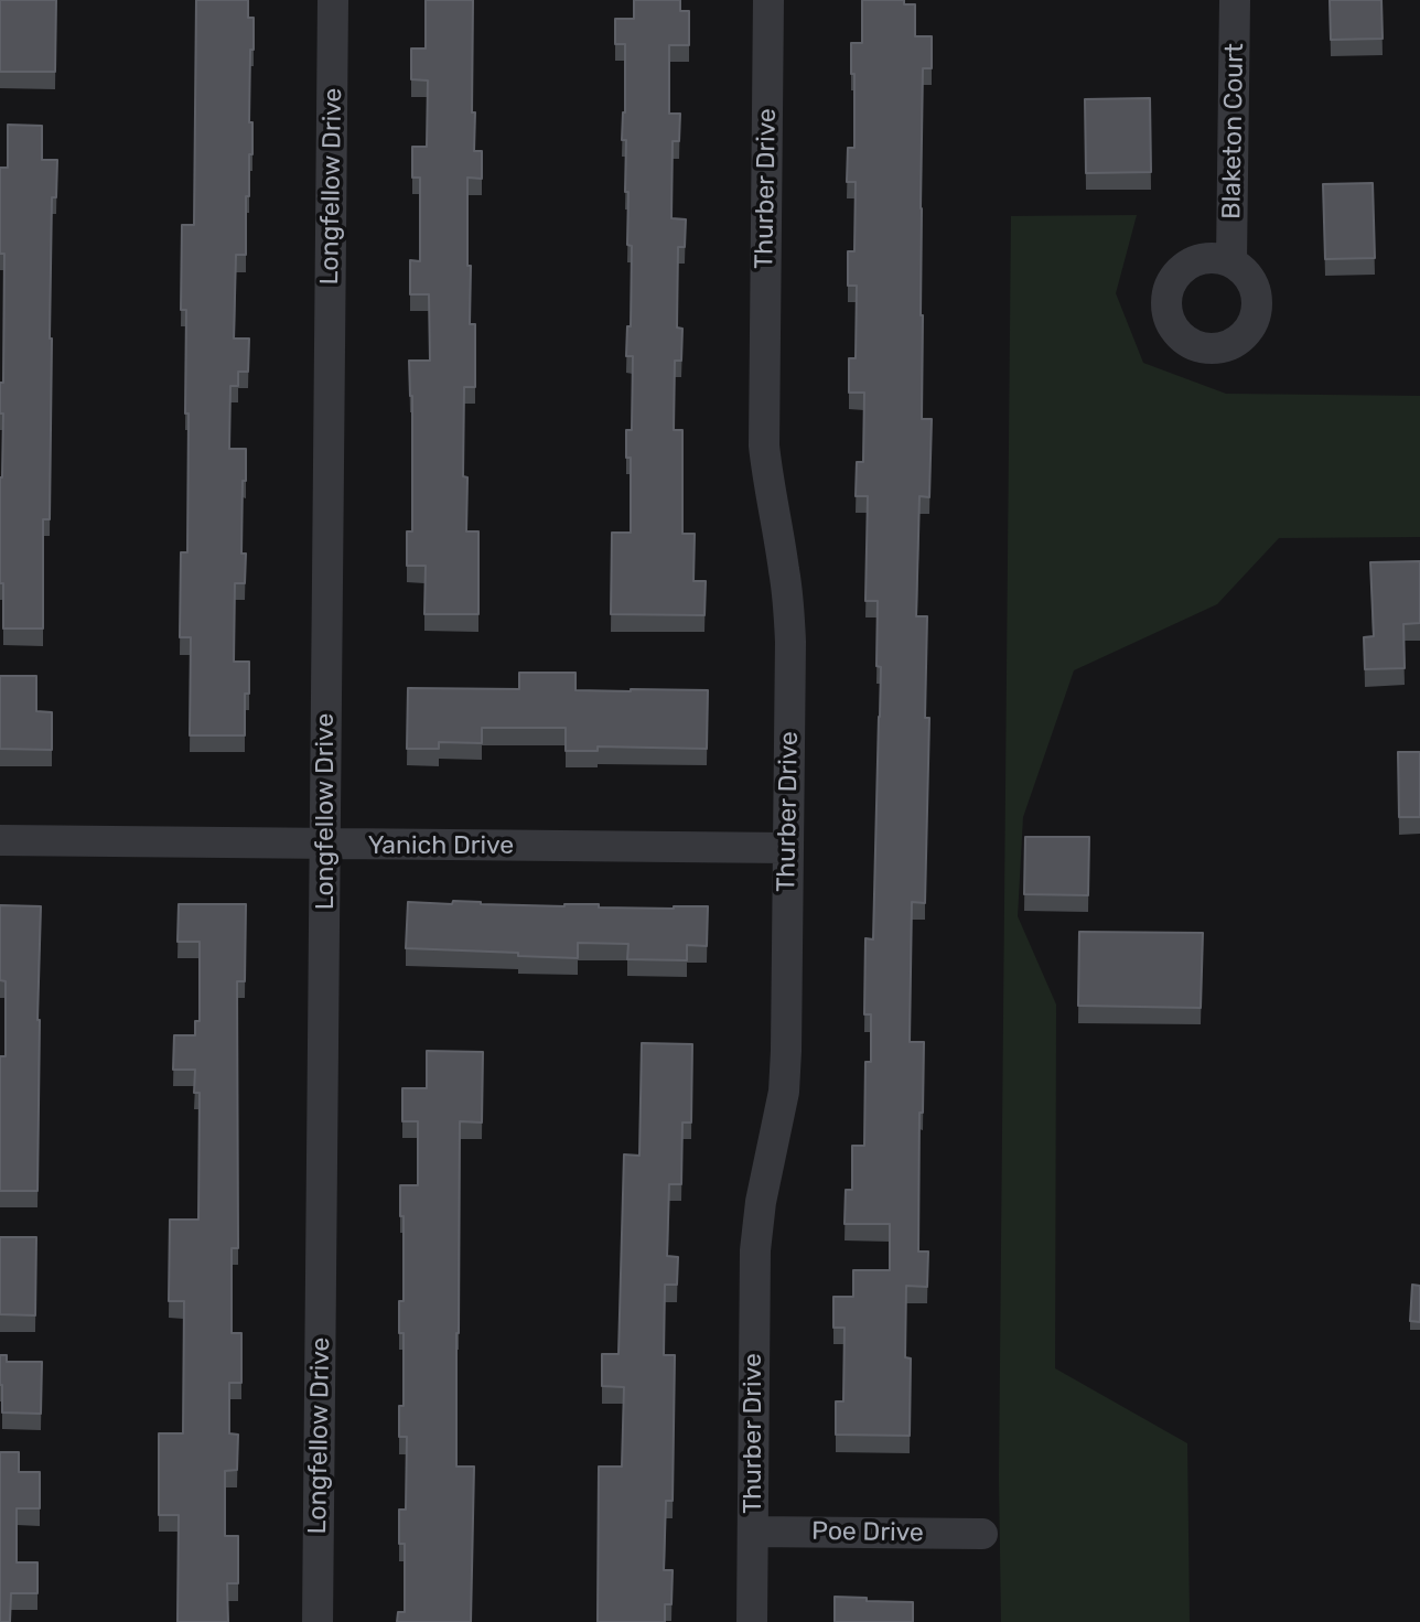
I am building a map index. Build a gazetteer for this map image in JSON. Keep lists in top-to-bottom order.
{
  "streets": {
    "street": [
      "Blaketon Court",
      "Longfellow Drive",
      "Thurber Drive",
      "Yanich Drive",
      "Poe Drive"
    ]
  },
  "crossings": [
    ["Longfellow Drive", "Yanich Drive"],
    ["Thurber Drive", "Yanich Drive"],
    ["Thurber Drive", "Poe Drive"]
  ]
}
